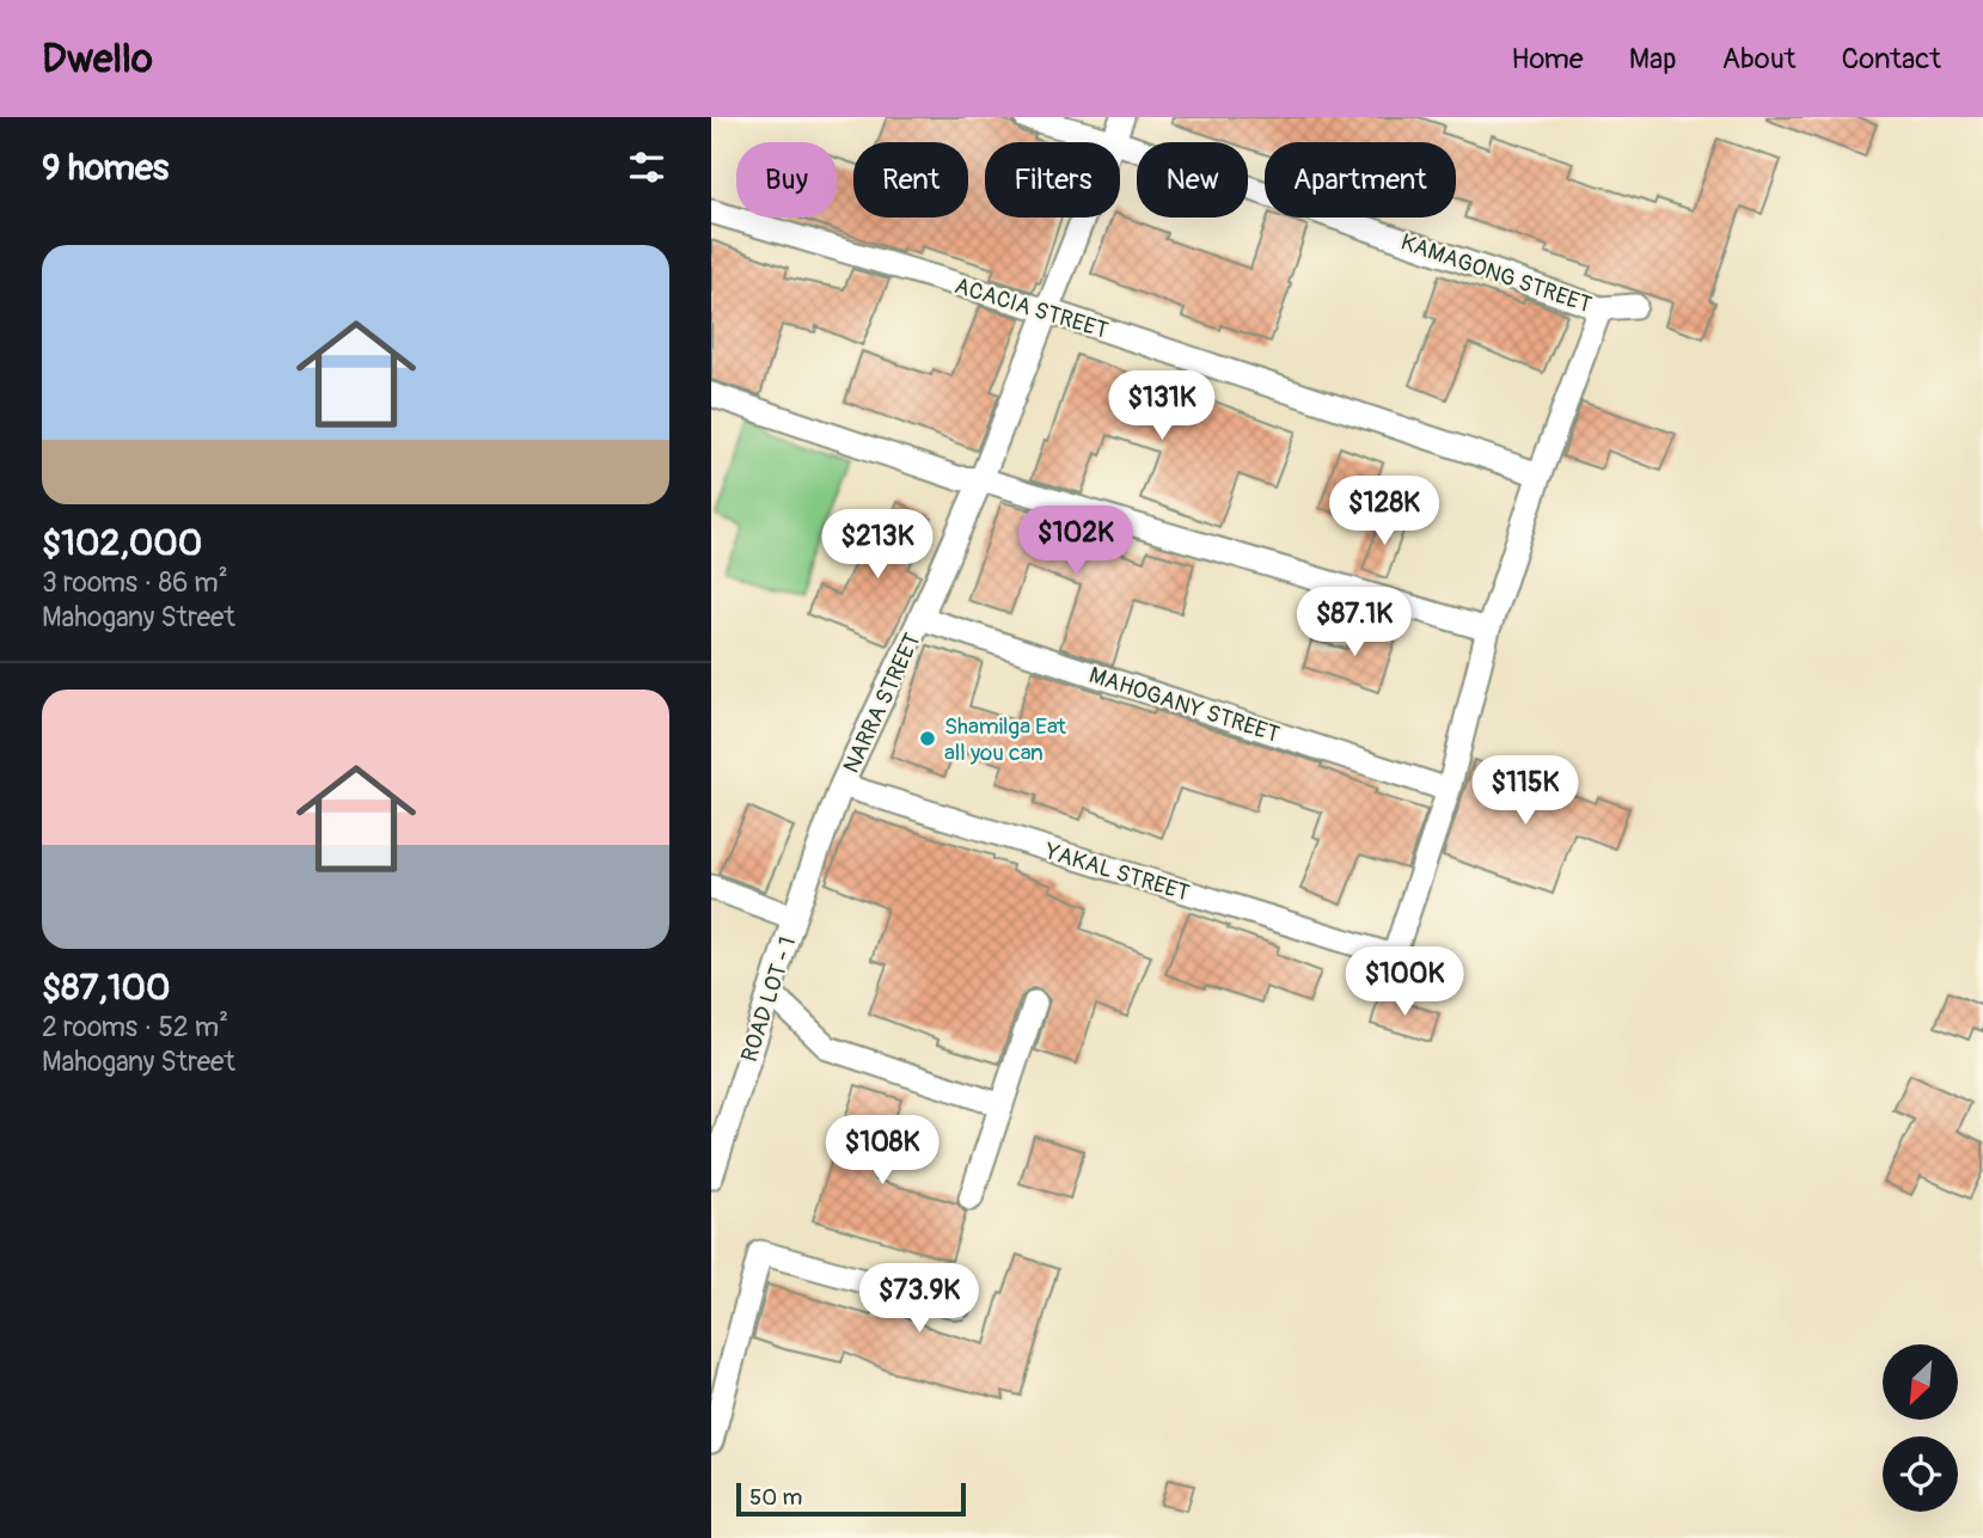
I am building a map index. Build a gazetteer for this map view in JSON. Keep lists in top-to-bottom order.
{
  "streets": {
    "street": [
      "KAMAGONG STREET",
      "ACACIA STREET",
      "NARRA STREET",
      "MAHOGANY STREET",
      "YAKAL STREET",
      "ROAD LOT - 1"
    ]
  },
  "crossings": [
    ["KAMAGONG STREET", "NARRA STREET"],
    ["ACACIA STREET", "NARRA STREET"],
    ["NARRA STREET", "MAHOGANY STREET"],
    ["NARRA STREET", "YAKAL STREET"],
    ["NARRA STREET", "ROAD LOT - 1"],
    ["MAHOGANY STREET", "YAKAL STREET"]
  ],
  "places": ["Shamilga Eat all you can"],
  "scale_bar": "50 m",
  "north": "bottom left",
  "page": {
    "header": "Dwello",
    "nav": [
      "Home",
      "Map",
      "About",
      "Contact"
    ],
    "heading": "9 homes",
    "chip": [
      "Buy",
      "Rent",
      "Filters",
      "New",
      "Apartment"
    ],
    "list": [
      {
        "name": "$102,000",
        "note": "3 rooms · 86 m² · Mahogany Street"
      },
      {
        "name": "$87,100",
        "note": "2 rooms · 52 m² · Mahogany Street"
      }
    ],
    "price": [
      "$131K",
      "$128K",
      "$102K",
      "$213K",
      "$87.1K",
      "$115K",
      "$100K",
      "$108K",
      "$73.9K"
    ],
    "scale": "50 m"
  }
}
